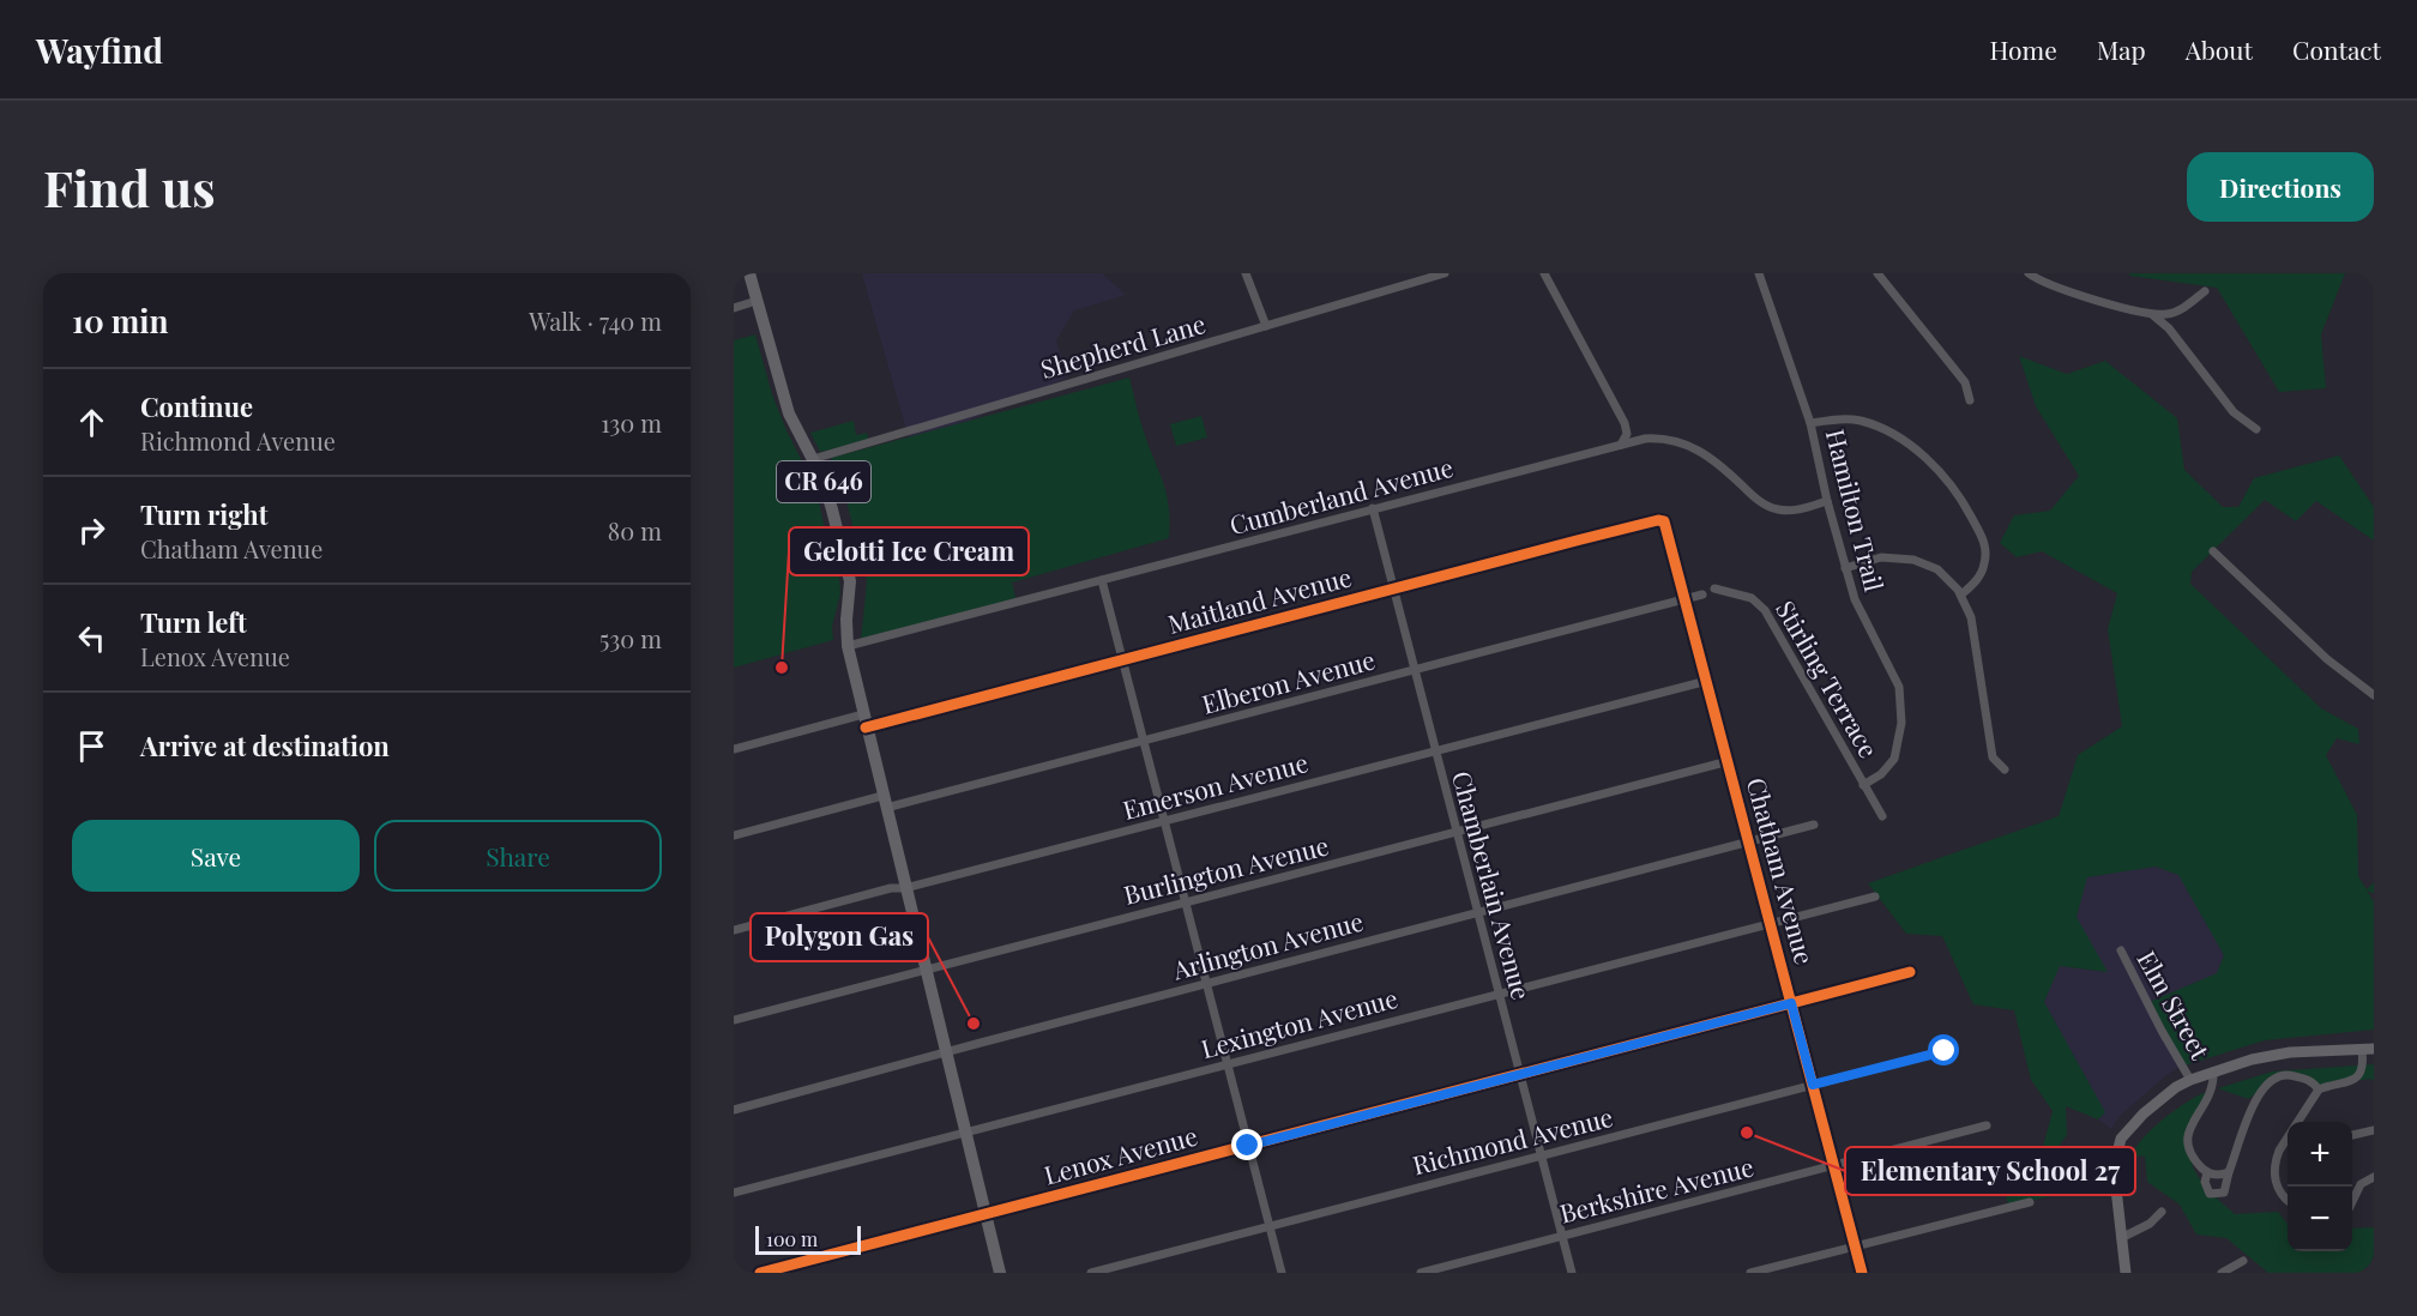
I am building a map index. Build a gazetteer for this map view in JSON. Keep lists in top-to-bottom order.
{
  "streets": {
    "main road": ["CR 646"],
    "street": [
      "Shepherd Lane",
      "Cumberland Avenue",
      "Hamilton Trail",
      "Maitland Avenue",
      "Stirling Terrace",
      "Elberon Avenue",
      "Emerson Avenue",
      "Burlington Avenue",
      "Chatham Avenue",
      "Chamberlain Avenue",
      "Arlington Avenue",
      "Elm Street",
      "Lexington Avenue",
      "Richmond Avenue",
      "Lenox Avenue",
      "Berkshire Avenue"
    ]
  },
  "crossings": [
    ["Shepherd Lane", "CR 646"],
    ["CR 646", "Cumberland Avenue"],
    ["CR 646", "Maitland Avenue"],
    ["CR 646", "Elberon Avenue"],
    ["CR 646", "Emerson Avenue"],
    ["CR 646", "Burlington Avenue"],
    ["CR 646", "Arlington Avenue"],
    ["CR 646", "Lexington Avenue"],
    ["CR 646", "Lenox Avenue"],
    ["Cumberland Avenue", "Hamilton Trail"],
    ["Cumberland Avenue", "Chamberlain Avenue"],
    ["Hamilton Trail", "Stirling Terrace"],
    ["Maitland Avenue", "Chatham Avenue"],
    ["Maitland Avenue", "Chamberlain Avenue"],
    ["Elberon Avenue", "Chatham Avenue"],
    ["Elberon Avenue", "Chamberlain Avenue"],
    ["Emerson Avenue", "Chatham Avenue"],
    ["Emerson Avenue", "Chamberlain Avenue"],
    ["Burlington Avenue", "Chatham Avenue"],
    ["Burlington Avenue", "Chamberlain Avenue"],
    ["Chatham Avenue", "Arlington Avenue"],
    ["Chatham Avenue", "Lexington Avenue"],
    ["Chatham Avenue", "Richmond Avenue"],
    ["Chatham Avenue", "Lenox Avenue"],
    ["Chatham Avenue", "Berkshire Avenue"],
    ["Chamberlain Avenue", "Arlington Avenue"],
    ["Chamberlain Avenue", "Lexington Avenue"],
    ["Chamberlain Avenue", "Richmond Avenue"],
    ["Chamberlain Avenue", "Lenox Avenue"],
    ["Chamberlain Avenue", "Berkshire Avenue"]
  ],
  "places": ["Gelotti Ice Cream", "Polygon Gas", "Elementary School 27"],
  "scale_bar": "100 m",
  "page": {
    "header": "Wayfind",
    "nav": [
      "Home",
      "Map",
      "About",
      "Contact"
    ],
    "buttons": [
      "Directions",
      ["Save", "Share"]
    ],
    "title": "Find us",
    "heading": ["10 min", "Walk · 740 m"],
    "list": [
      ["Continue", "Richmond Avenue", "130 m"],
      ["Turn right", "Chatham Avenue", "80 m"],
      ["Turn left", "Lenox Avenue", "530 m"],
      "Arrive at destination"
    ],
    "map_buttons": ["+", "−"],
    "scale": "100 m"
  }
}
